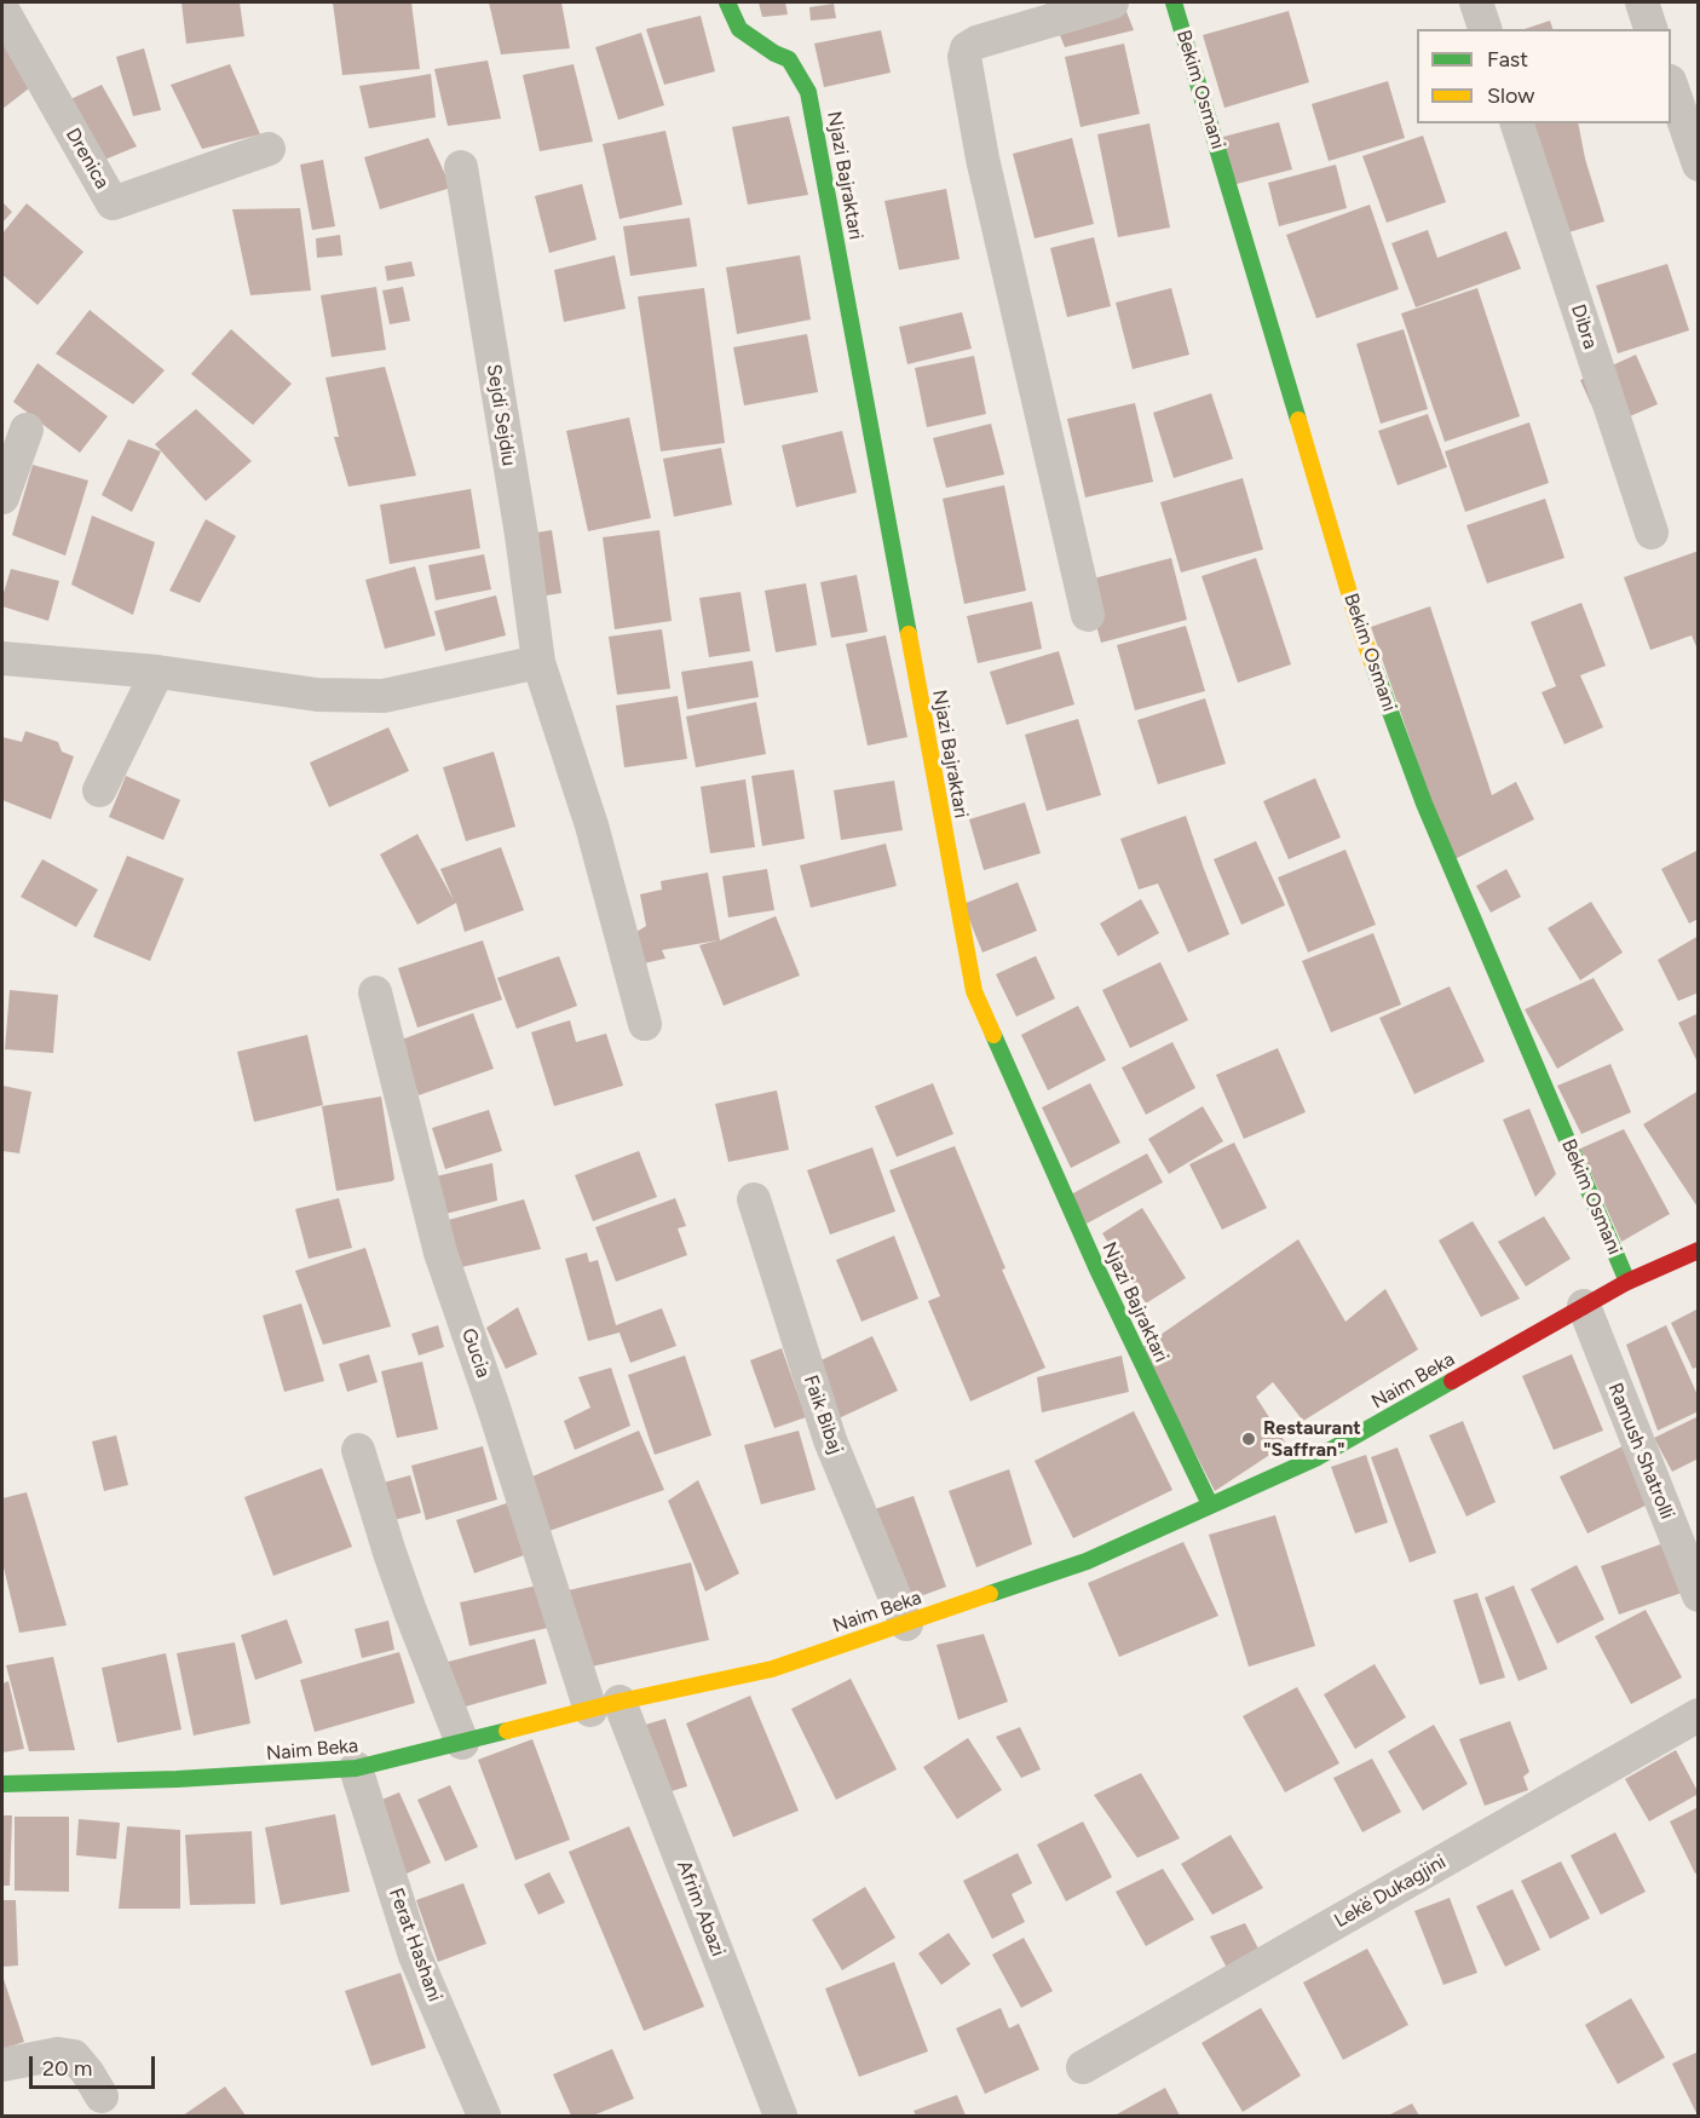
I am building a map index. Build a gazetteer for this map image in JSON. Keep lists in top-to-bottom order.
{
  "streets": {
    "street": [
      "Bekim Osmani",
      "Drenica",
      "Njazi Bajraktari",
      "Dibra",
      "Sejdi Sejdiu",
      "Gucia",
      "Naim Beka",
      "Faik Bibaj",
      "Ramush Shatrolli",
      "Lekë Dukagjini",
      "Afrim Abazi",
      "Ferat Hashani"
    ]
  },
  "crossings": [
    ["Bekim Osmani", "Naim Beka"],
    ["Njazi Bajraktari", "Naim Beka"],
    ["Gucia", "Naim Beka"],
    ["Gucia", "Afrim Abazi"],
    ["Naim Beka", "Faik Bibaj"],
    ["Naim Beka", "Ramush Shatrolli"],
    ["Naim Beka", "Afrim Abazi"],
    ["Naim Beka", "Ferat Hashani"]
  ],
  "places": ["Restaurant \"Saffran\""],
  "legend": ["Fast", "Slow"],
  "scale_bar": "20 m"
}
